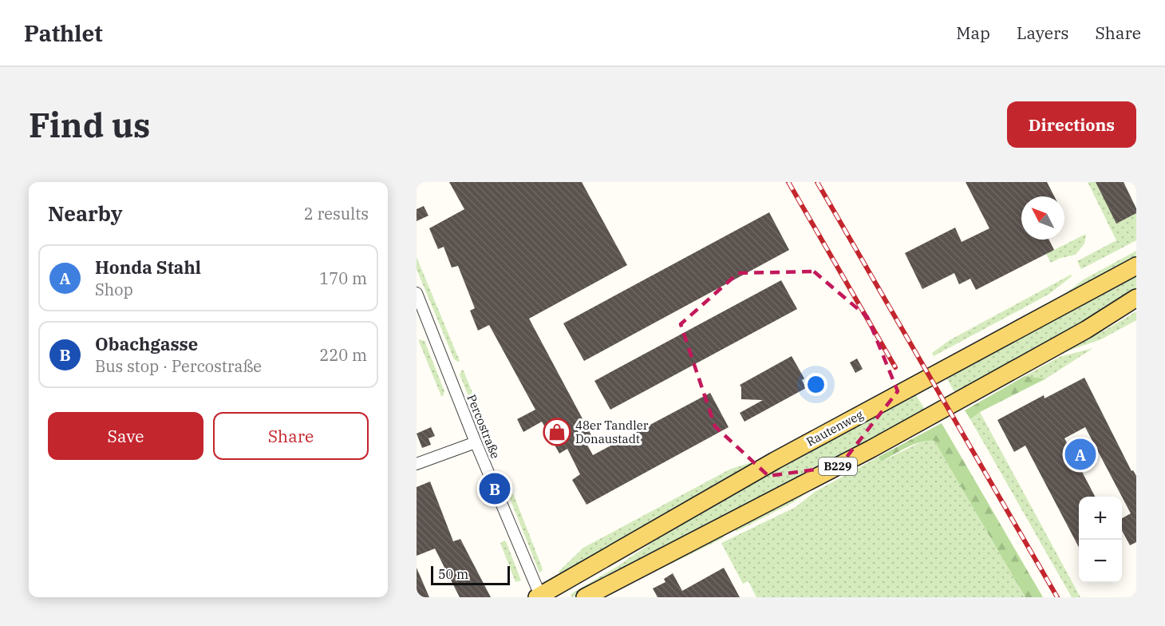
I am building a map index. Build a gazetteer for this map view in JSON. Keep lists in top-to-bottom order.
{
  "streets": {
    "main road": ["Rautenweg", "B229"],
    "street": ["Percostraße"]
  },
  "crossings": [
    ["Percostraße", "Rautenweg"]
  ],
  "places": {
    "shop": ["48er Tandler Donaustadt"]
  },
  "scale_bar": "50 m",
  "north": "top left",
  "page": {
    "header": "Pathlet",
    "nav": ["Map", "Layers", "Share"],
    "buttons": [
      "Directions",
      ["Save", "Share"]
    ],
    "title": "Find us",
    "heading": ["Nearby", "2 results"],
    "list": [
      {
        "mark": "A",
        "name": "Honda Stahl",
        "note": "Shop",
        "value": "170 m"
      },
      {
        "mark": "B",
        "name": "Obachgasse",
        "note": "Bus stop · Percostraße",
        "value": "220 m"
      }
    ],
    "pins": ["A", "B"],
    "map_buttons": ["+", "−"],
    "scale": "50 m"
  }
}
